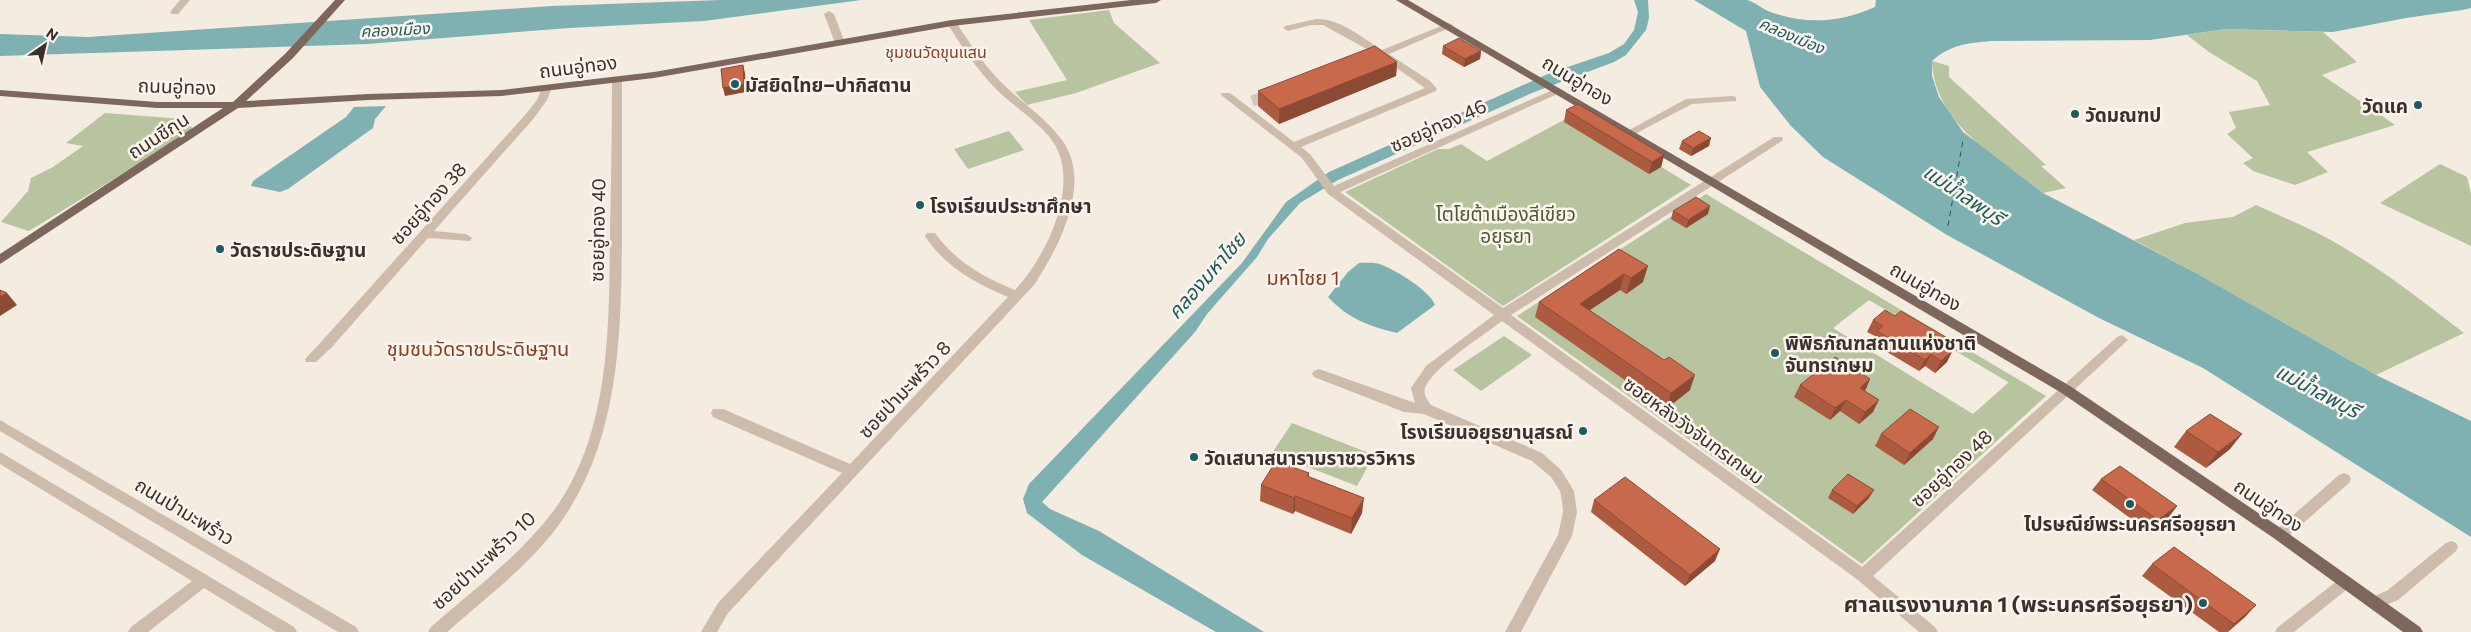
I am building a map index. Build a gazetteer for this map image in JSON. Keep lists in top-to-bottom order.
{
  "streets": {
    "main road": ["ถนนอู่ทอง", "ถนนชีกุน"],
    "street": [
      "ซอยอู่ทอง 46",
      "ซอยอู่ทอง 38",
      "ซอยอู่ทอง 40",
      "ซอยป่ามะพร้าว 8",
      "ซอยหลังวังจันทรเกษม",
      "ซอยอู่ทอง 48",
      "ถนนป่ามะพร้าว",
      "ซอยป่ามะพร้าว 10"
    ]
  },
  "crossings": [
    ["ถนนอู่ทอง", "ซอยอู่ทอง 46"],
    ["ถนนอู่ทอง", "ถนนชีกุน"],
    ["ถนนอู่ทอง", "ซอยอู่ทอง 38"],
    ["ถนนอู่ทอง", "ซอยอู่ทอง 40"],
    ["ถนนอู่ทอง", "ซอยป่ามะพร้าว 8"],
    ["ถนนอู่ทอง", "ซอยอู่ทอง 48"],
    ["ซอยอู่ทอง 46", "ซอยหลังวังจันทรเกษม"],
    ["ซอยอู่ทอง 40", "ซอยป่ามะพร้าว 10"],
    ["ซอยหลังวังจันทรเกษม", "ซอยอู่ทอง 48"]
  ],
  "districts": ["ชุมชนวัดขุนแสน", "มหาไชย 1", "ชุมชนวัดราชประดิษฐาน"],
  "water": ["คลองเมือง", "แม่น้ำลพบุรี", "คลองมหาไชย"],
  "parks": ["โตโยต้าเมืองสีเขียว อยุธยา"],
  "places": [
    "มัสยิดไทย–ปากิสตาน",
    "วัดแค",
    "วัดมณฑป",
    "โรงเรียนประชาศึกษา",
    "วัดราชประดิษฐาน",
    "พิพิธภัณฑสถานแห่งชาติ จันทรเกษม",
    "โรงเรียนอยุธยานุสรณ์",
    "วัดเสนาสนารามราชวรวิหาร",
    "ไปรษณีย์พระนครศรีอยุธยา",
    "ศาลแรงงานภาค 1 (พระนครศรีอยุธยา)"
  ],
  "north": "top right"
}
